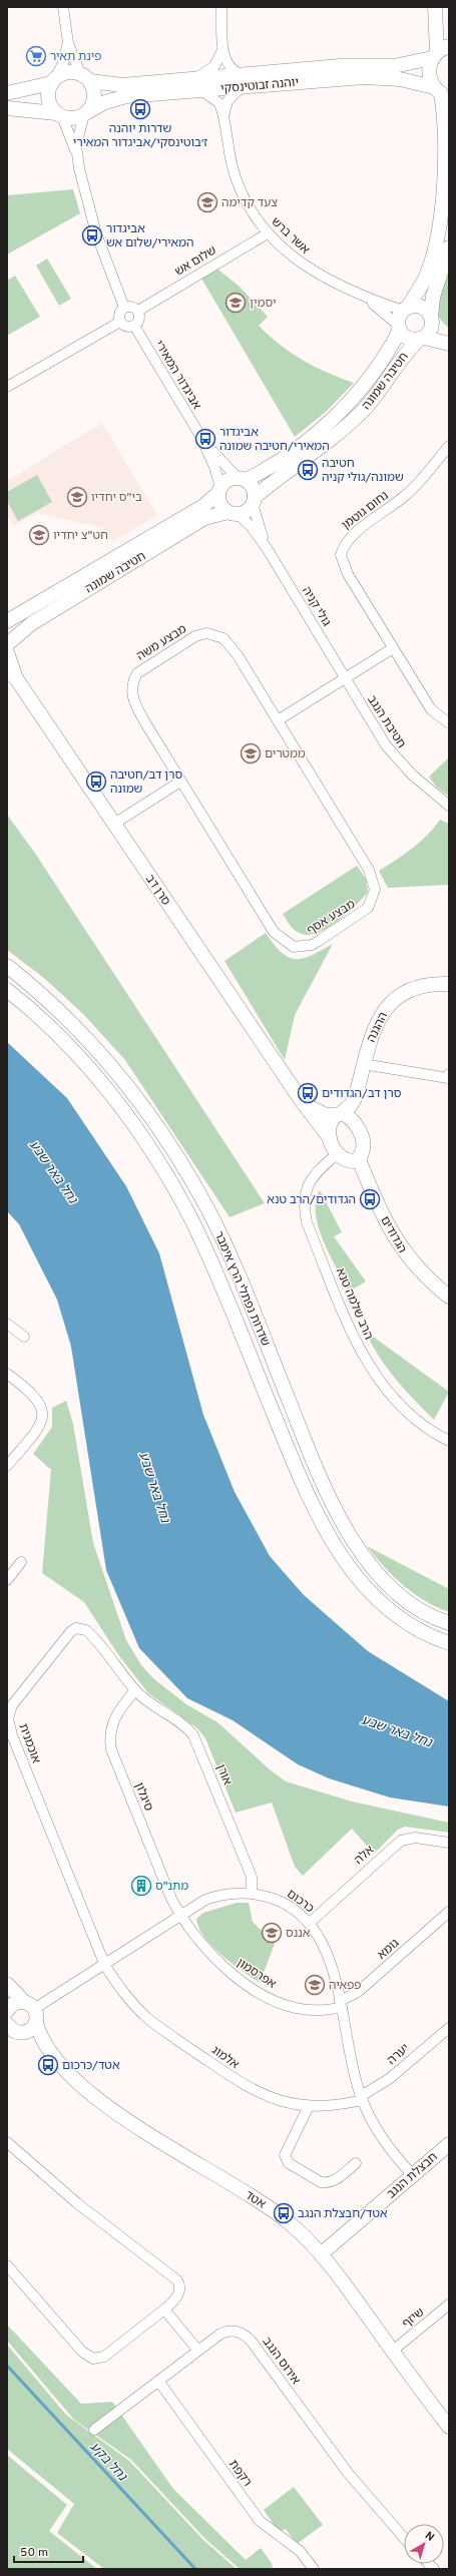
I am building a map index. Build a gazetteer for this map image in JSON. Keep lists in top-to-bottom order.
{
  "streets": {
    "street": [
      "יוהנה זבוטינסקי",
      "אשר ברש",
      "שלום אש",
      "אביגדור המאירי",
      "חטיבה שמונה",
      "נחום גוטמן",
      "גולי קניה",
      "מבצע משה",
      "חטיבת הנגב",
      "סרן דב",
      "מבצע אסף",
      "ההגנה",
      "הגדודים",
      "שדרות נפתלי הרץ אימבר",
      "הרב שלמה טנא",
      "אוכמנית",
      "אורן",
      "סיגלון",
      "אלה",
      "כרכום",
      "גומא",
      "אפרסמון",
      "יערה",
      "אלמוג",
      "חבצלת הנגב",
      "אטד",
      "שיזף",
      "אירוס הנגב",
      "רקפת"
    ]
  },
  "crossings": [
    ["יוהנה זבוטינסקי", "אשר ברש"],
    ["אשר ברש", "שלום אש"],
    ["אשר ברש", "חטיבה שמונה"],
    ["שלום אש", "אביגדור המאירי"],
    ["אביגדור המאירי", "חטיבה שמונה"],
    ["אביגדור המאירי", "גולי קניה"],
    ["חטיבה שמונה", "גולי קניה"],
    ["גולי קניה", "חטיבת הנגב"],
    ["מבצע משה", "מבצע אסף"],
    ["סרן דב", "ההגנה"],
    ["סרן דב", "הגדודים"],
    ["סרן דב", "הרב שלמה טנא"],
    ["ההגנה", "הגדודים"],
    ["ההגנה", "הרב שלמה טנא"],
    ["הגדודים", "הרב שלמה טנא"],
    ["אוכמנית", "אורן"],
    ["אוכמנית", "סיגלון"],
    ["אוכמנית", "כרכום"],
    ["אוכמנית", "אלמוג"],
    ["אורן", "סיגלון"],
    ["אורן", "כרכום"],
    ["סיגלון", "כרכום"],
    ["סיגלון", "אפרסמון"],
    ["אלה", "כרכום"],
    ["כרכום", "גומא"],
    ["כרכום", "אפרסמון"],
    ["כרכום", "יערה"],
    ["כרכום", "אלמוג"],
    ["כרכום", "חבצלת הנגב"],
    ["כרכום", "אטד"],
    ["גומא", "אפרסמון"],
    ["יערה", "אלמוג"],
    ["חבצלת הנגב", "אטד"],
    ["אטד", "שיזף"],
    ["אירוס הנגב", "רקפת"]
  ],
  "water": ["נחל באר שבע", "נחל בקע"],
  "places": {
    "supermarket": ["פינת תאיר"],
    "bus stop": [
      "שדרות יוהנה ז׳בוטינסקי/אביגדור המאירי",
      "אביגדור המאירי/שלום אש",
      "אביגדור המאירי/חטיבה שמונה",
      "חטיבה שמונה/גולי קניה",
      "סרן דב/חטיבה שמונה",
      "סרן דב/הגדודים",
      "הגדודים/הרב טנא",
      "אטד/כרכום",
      "אטד/חבצלת הנגב"
    ],
    "school or university": [
      "צעד קדימה",
      "יסמין",
      "בי\"ס יחדיו",
      "חט\"צ יחדיו",
      "ממטרים",
      "אננס",
      "פפאיה"
    ],
    "building": ["מתנ\"ס"]
  },
  "scale_bar": "50 m",
  "north": "top right"
}
